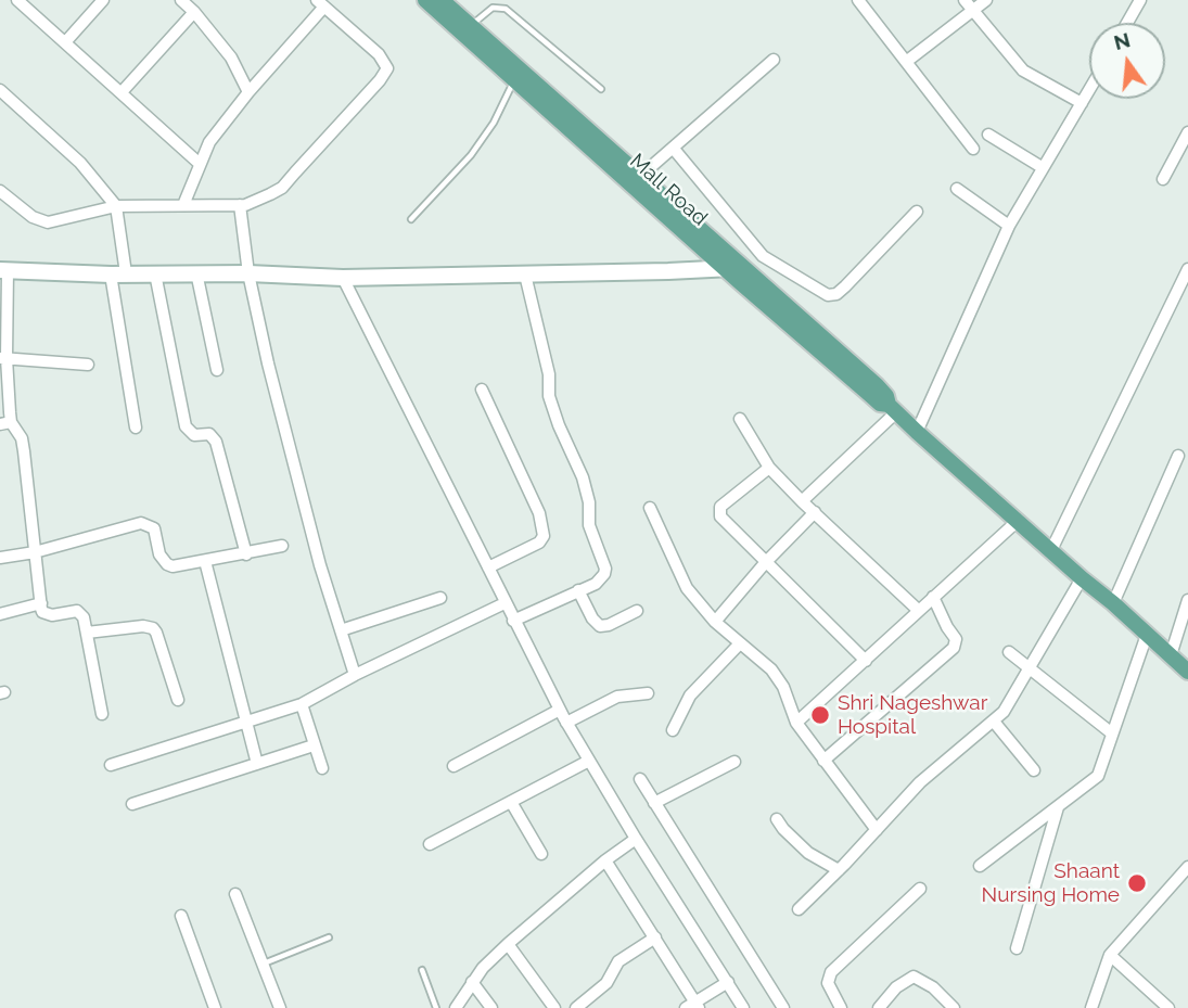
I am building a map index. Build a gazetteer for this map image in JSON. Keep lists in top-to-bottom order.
{
  "streets": {
    "main road": ["Mall Road"]
  },
  "places": ["Shri Nageshwar Hospital", "Shaant Nursing Home"],
  "north": "top"
}
